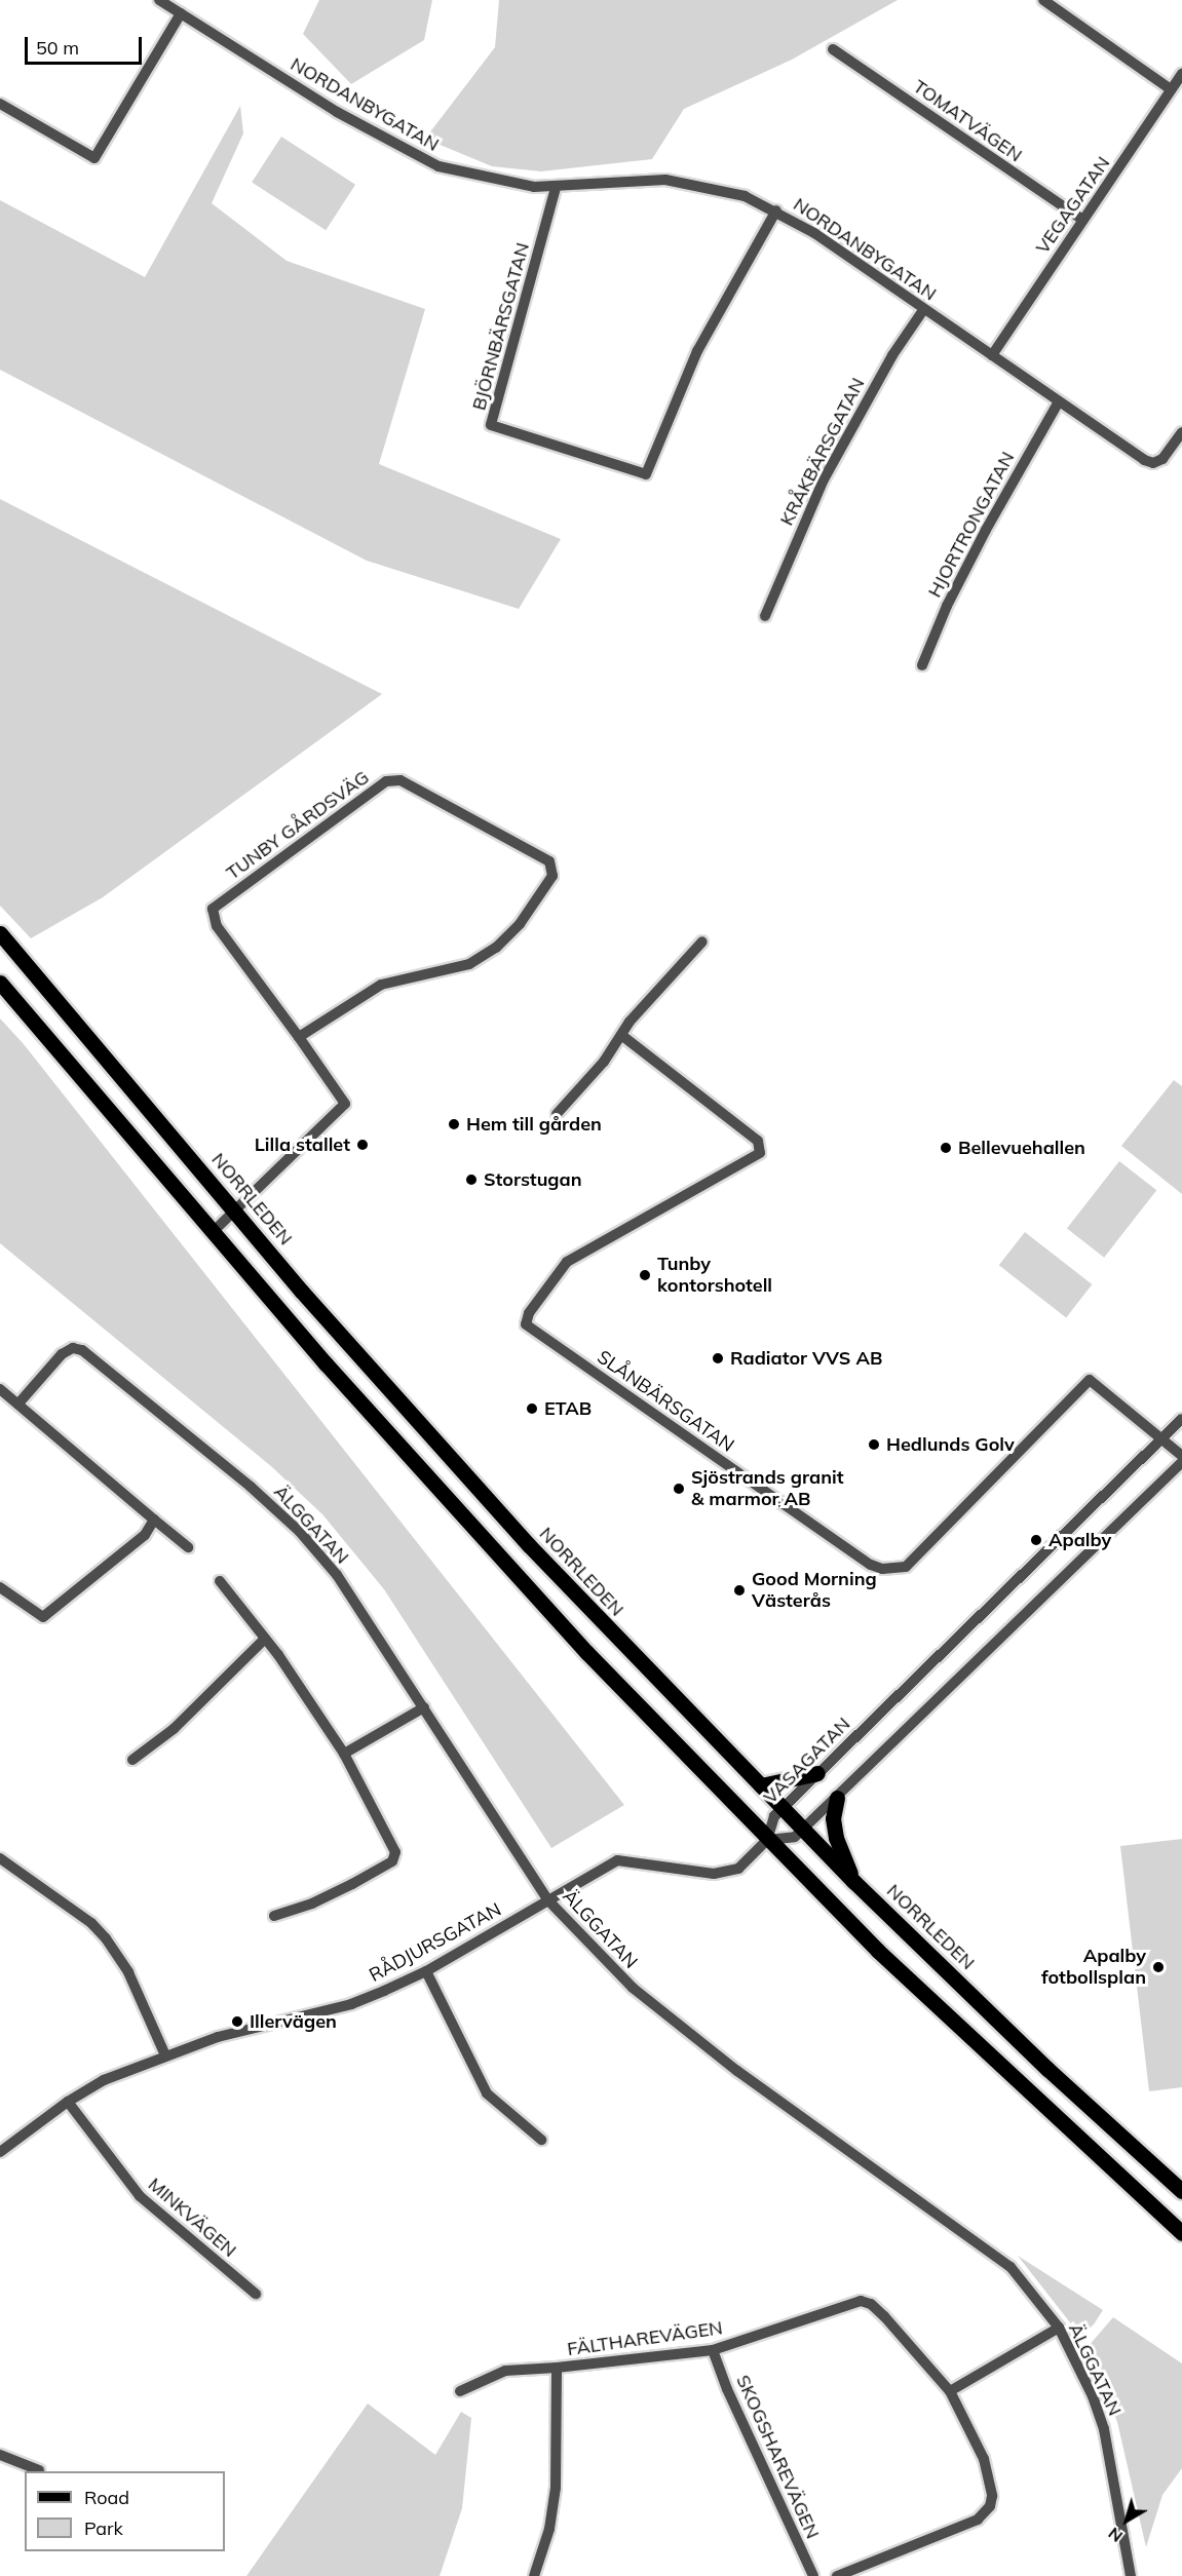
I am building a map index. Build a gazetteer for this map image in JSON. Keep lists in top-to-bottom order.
{
  "streets": {
    "main road": ["NORRLEDEN"],
    "street": [
      "NORDANBYGATAN",
      "TOMATVÄGEN",
      "VEGAGATAN",
      "BJÖRNBÄRSGATAN",
      "KRÅKBÄRSGATAN",
      "HJORTRONGATAN",
      "TUNBY GÅRDSVÄG",
      "SLÅNBÄRSGATAN",
      "ÄLGGATAN",
      "VASAGATAN",
      "RÅDJURSGATAN",
      "MINKVÄGEN",
      "FÄLTHAREVÄGEN",
      "SKOGSHAREVÄGEN"
    ]
  },
  "crossings": [
    ["NORDANBYGATAN", "VEGAGATAN"],
    ["NORDANBYGATAN", "BJÖRNBÄRSGATAN"],
    ["NORDANBYGATAN", "KRÅKBÄRSGATAN"],
    ["NORDANBYGATAN", "HJORTRONGATAN"],
    ["TOMATVÄGEN", "VEGAGATAN"],
    ["TUNBY GÅRDSVÄG", "NORRLEDEN"],
    ["NORRLEDEN", "VASAGATAN"],
    ["SLÅNBÄRSGATAN", "VASAGATAN"],
    ["ÄLGGATAN", "RÅDJURSGATAN"],
    ["VASAGATAN", "RÅDJURSGATAN"],
    ["RÅDJURSGATAN", "MINKVÄGEN"],
    ["FÄLTHAREVÄGEN", "SKOGSHAREVÄGEN"]
  ],
  "places": [
    "Hem till gården",
    "Lilla stallet",
    "Bellevuehallen",
    "Storstugan",
    "Tunby kontorshotell",
    "Radiator VVS AB",
    "ETAB",
    "Hedlunds Golv",
    "Sjöstrands granit & marmor AB",
    "Apalby",
    "Good Morning Västerås",
    "Apalby fotbollsplan",
    "Illervägen"
  ],
  "legend": ["Road", "Park"],
  "scale_bar": "50 m",
  "north": "bottom left"
}
